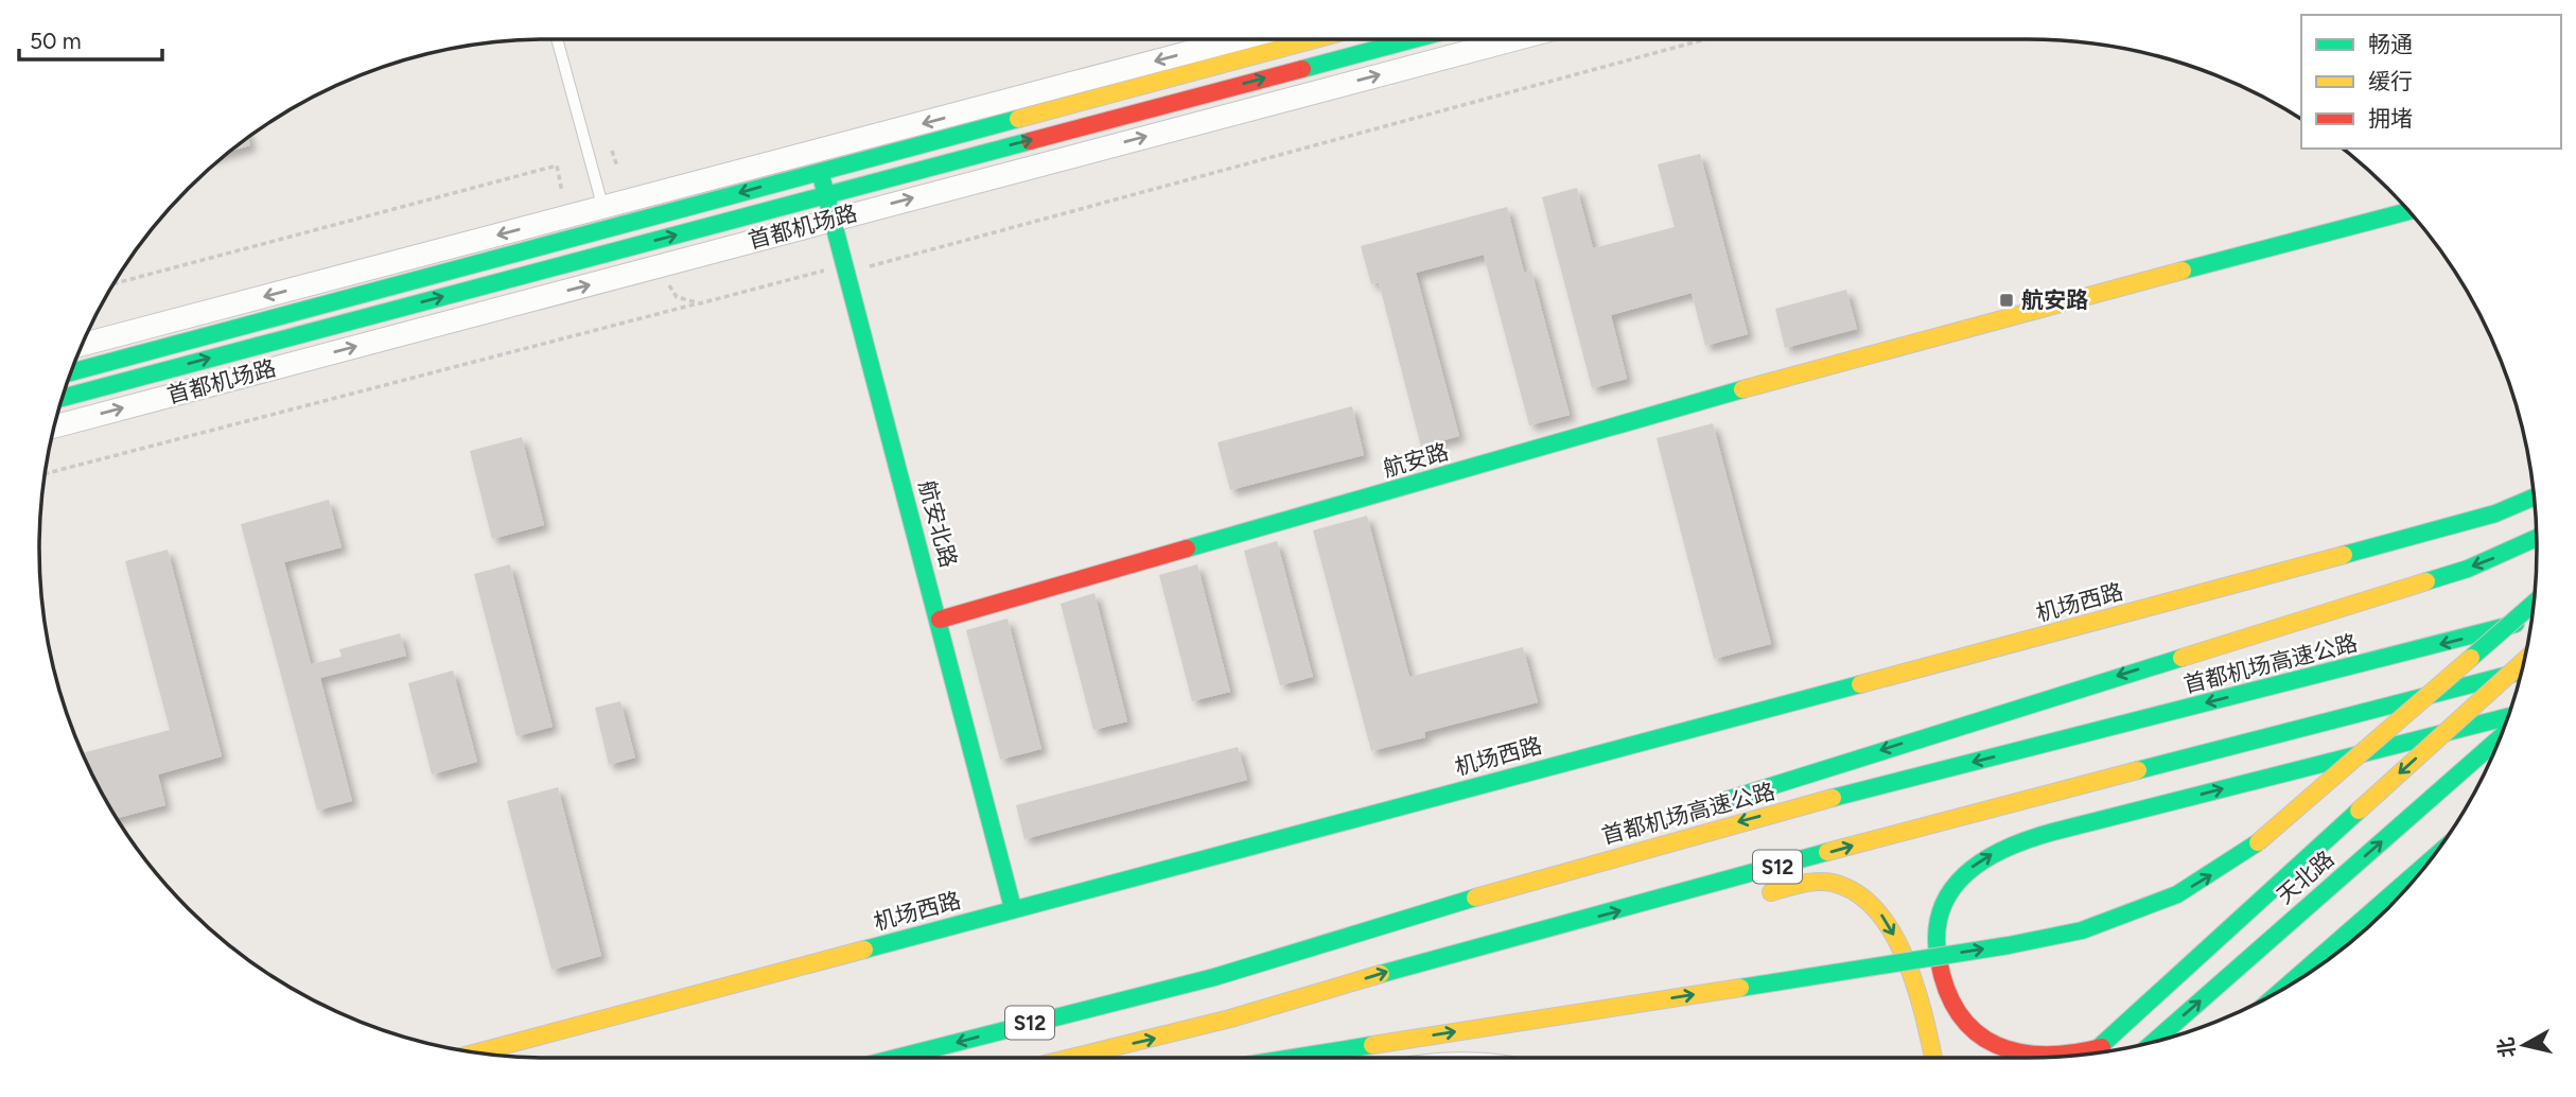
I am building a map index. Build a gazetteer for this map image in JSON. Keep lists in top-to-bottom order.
{
  "streets": {
    "main road": [
      "首都机场路",
      "航安路",
      "航安北路",
      "机场西路",
      "首都机场高速公路",
      "S12",
      "天北路"
    ]
  },
  "crossings": [
    ["首都机场路", "航安北路"],
    ["航安路", "航安北路"],
    ["航安北路", "机场西路"]
  ],
  "places": {
    "transit": ["航安路"]
  },
  "legend": ["畅通", "缓行", "拥堵"],
  "scale_bar": "50 m",
  "north": "left"
}
